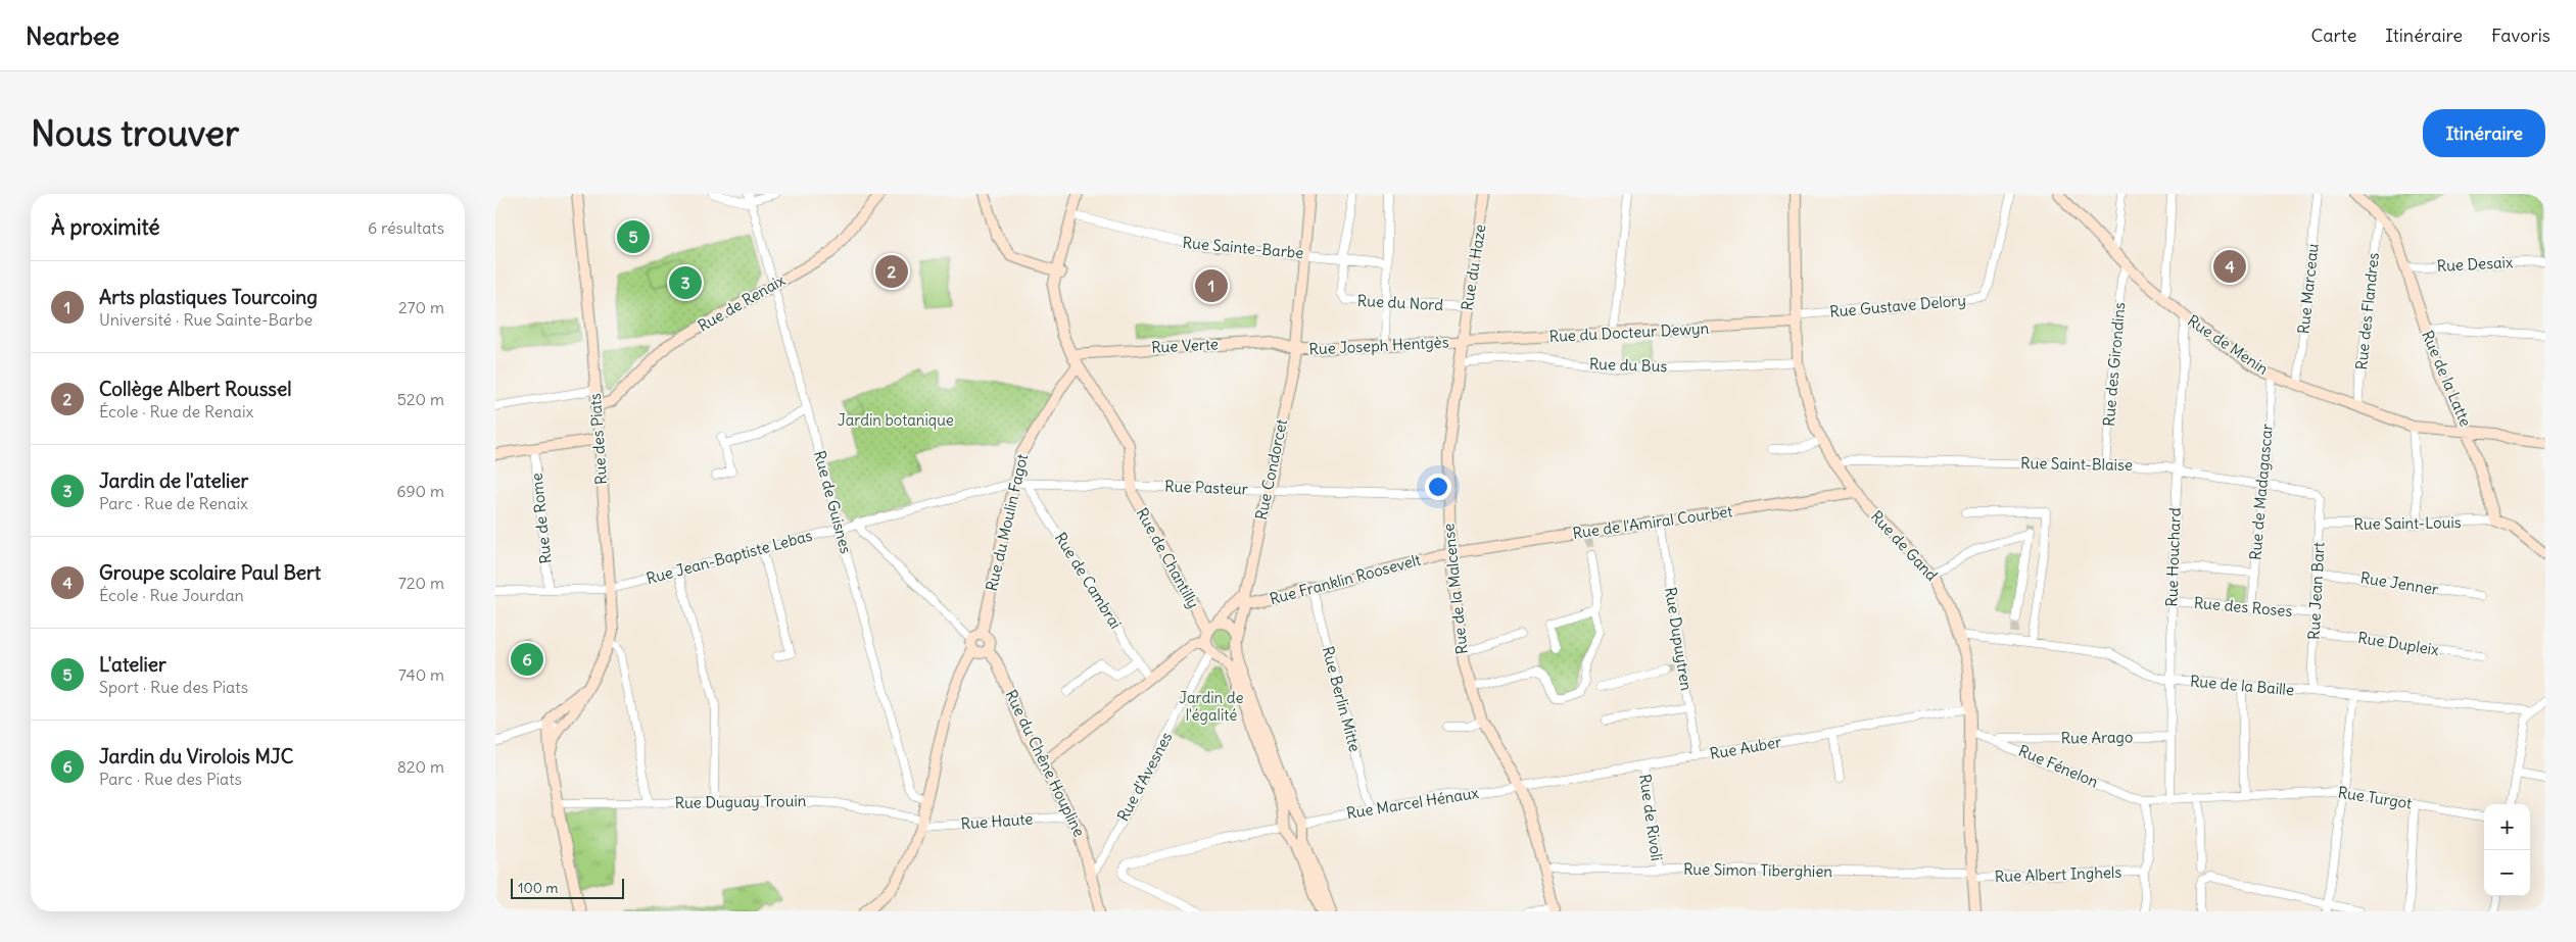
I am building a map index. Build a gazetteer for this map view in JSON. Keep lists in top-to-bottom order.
{
  "streets": {
    "street": [
      "Rue Sainte-Barbe",
      "Rue Desaix",
      "Rue du Haze",
      "Rue Marceau",
      "Rue de Renaix",
      "Rue du Nord",
      "Rue Gustave Delory",
      "Rue des Flandres",
      "Rue du Docteur Dewyn",
      "Rue de Menin",
      "Rue Verte",
      "Rue Joseph Hentgès",
      "Rue des Girondins",
      "Rue du Bus",
      "Rue de la Latte",
      "Rue des Piats",
      "Rue Saint-Blaise",
      "Rue Condorcet",
      "Rue Pasteur",
      "Rue de Madagascar",
      "Rue de Guisnes",
      "Rue de Rome",
      "Rue du Moulin Fagot",
      "Rue de l'Amiral Courbet",
      "Rue Saint-Louis",
      "Rue de Gand",
      "Rue Jean-Baptiste Lebas",
      "Rue Houchard",
      "Rue de Chantilly",
      "Rue Franklin Roosevelt",
      "Rue de Cambrai",
      "Rue Jenner",
      "Rue de la Malcense",
      "Rue Jean Bart",
      "Rue des Roses",
      "Rue Dupuytren",
      "Rue Dupleix",
      "Rue de la Baille",
      "Rue Berlin Mitte",
      "Rue Arago",
      "Rue Auber",
      "Rue du Chêne Houpline",
      "Rue Fénelon",
      "Rue d'Avesnes",
      "Rue Turgot",
      "Rue Duguay Trouin",
      "Rue Marcel Hénaux",
      "Rue de Rivoli",
      "Rue Haute",
      "Rue Simon Tiberghien",
      "Rue Albert Inghels"
    ]
  },
  "crossings": [
    ["Rue Sainte-Barbe", "Rue du Nord"],
    ["Rue Sainte-Barbe", "Rue Condorcet"],
    ["Rue Desaix", "Rue de la Latte"],
    ["Rue du Haze", "Rue du Nord"],
    ["Rue du Haze", "Rue du Docteur Dewyn"],
    ["Rue du Haze", "Rue Joseph Hentgès"],
    ["Rue du Haze", "Rue de la Malcense"],
    ["Rue Marceau", "Rue de Menin"],
    ["Rue de Renaix", "Rue des Piats"],
    ["Rue de Renaix", "Rue de Guisnes"],
    ["Rue Gustave Delory", "Rue du Docteur Dewyn"],
    ["Rue Gustave Delory", "Rue de Gand"],
    ["Rue des Flandres", "Rue de Menin"],
    ["Rue des Flandres", "Rue de la Latte"],
    ["Rue du Docteur Dewyn", "Rue Joseph Hentgès"],
    ["Rue du Docteur Dewyn", "Rue de Gand"],
    ["Rue du Docteur Dewyn", "Rue de la Malcense"],
    ["Rue de Menin", "Rue des Girondins"],
    ["Rue de Menin", "Rue de la Latte"],
    ["Rue de Menin", "Rue de Madagascar"],
    ["Rue de Menin", "Rue Houchard"],
    ["Rue Verte", "Rue Joseph Hentgès"],
    ["Rue Verte", "Rue Condorcet"],
    ["Rue Joseph Hentgès", "Rue Condorcet"],
    ["Rue Joseph Hentgès", "Rue de la Malcense"],
    ["Rue des Girondins", "Rue Saint-Blaise"],
    ["Rue du Bus", "Rue de Gand"],
    ["Rue du Bus", "Rue de la Malcense"],
    ["Rue de la Latte", "Rue Saint-Louis"],
    ["Rue des Piats", "Rue Jean-Baptiste Lebas"],
    ["Rue des Piats", "Rue Duguay Trouin"],
    ["Rue Saint-Blaise", "Rue de Madagascar"],
    ["Rue Saint-Blaise", "Rue de Gand"],
    ["Rue Saint-Blaise", "Rue Houchard"],
    ["Rue Saint-Blaise", "Rue Jean Bart"],
    ["Rue Condorcet", "Rue Pasteur"],
    ["Rue Condorcet", "Rue de Chantilly"],
    ["Rue Condorcet", "Rue Franklin Roosevelt"],
    ["Rue Condorcet", "Rue d'Avesnes"],
    ["Rue Pasteur", "Rue Jean-Baptiste Lebas"],
    ["Rue Pasteur", "Rue de Chantilly"],
    ["Rue Pasteur", "Rue de Cambrai"],
    ["Rue Pasteur", "Rue de la Malcense"],
    ["Rue de Madagascar", "Rue des Roses"],
    ["Rue de Guisnes", "Rue du Moulin Fagot"],
    ["Rue de Guisnes", "Rue Jean-Baptiste Lebas"],
    ["Rue de Rome", "Rue Jean-Baptiste Lebas"],
    ["Rue du Moulin Fagot", "Rue Jean-Baptiste Lebas"],
    ["Rue du Moulin Fagot", "Rue du Chêne Houpline"],
    ["Rue du Moulin Fagot", "Rue Duguay Trouin"],
    ["Rue du Moulin Fagot", "Rue Haute"],
    ["Rue de l'Amiral Courbet", "Rue de Gand"],
    ["Rue de l'Amiral Courbet", "Rue Franklin Roosevelt"],
    ["Rue de l'Amiral Courbet", "Rue de la Malcense"],
    ["Rue de l'Amiral Courbet", "Rue Dupuytren"],
    ["Rue Saint-Louis", "Rue Jean Bart"],
    ["Rue de Gand", "Rue de la Baille"],
    ["Rue de Gand", "Rue Auber"],
    ["Rue de Gand", "Rue Fénelon"],
    ["Rue de Gand", "Rue Simon Tiberghien"],
    ["Rue de Gand", "Rue Albert Inghels"],
    ["Rue Jean-Baptiste Lebas", "Rue de Cambrai"],
    ["Rue Houchard", "Rue des Roses"],
    ["Rue Houchard", "Rue de la Baille"],
    ["Rue Houchard", "Rue Arago"],
    ["Rue Houchard", "Rue Turgot"],
    ["Rue de Chantilly", "Rue d'Avesnes"],
    ["Rue Franklin Roosevelt", "Rue de la Malcense"],
    ["Rue Franklin Roosevelt", "Rue Berlin Mitte"],
    ["Rue Jenner", "Rue Jean Bart"],
    ["Rue de la Malcense", "Rue Auber"],
    ["Rue de la Malcense", "Rue Marcel Hénaux"],
    ["Rue de la Malcense", "Rue Simon Tiberghien"],
    ["Rue Jean Bart", "Rue des Roses"],
    ["Rue Jean Bart", "Rue Dupleix"],
    ["Rue Jean Bart", "Rue de la Baille"],
    ["Rue Dupuytren", "Rue Auber"],
    ["Rue Berlin Mitte", "Rue Marcel Hénaux"],
    ["Rue Arago", "Rue Fénelon"],
    ["Rue Auber", "Rue Marcel Hénaux"],
    ["Rue Auber", "Rue de Rivoli"],
    ["Rue du Chêne Houpline", "Rue d'Avesnes"],
    ["Rue du Chêne Houpline", "Rue Haute"],
    ["Rue Fénelon", "Rue Turgot"],
    ["Rue Duguay Trouin", "Rue Haute"],
    ["Rue de Rivoli", "Rue Simon Tiberghien"],
    ["Rue Simon Tiberghien", "Rue Albert Inghels"]
  ],
  "parks": ["Jardin botanique", "Jardin de l'égalité"],
  "scale_bar": "100 m",
  "page": {
    "header": "Nearbee",
    "nav": ["Carte", "Itinéraire", "Favoris"],
    "buttons": "Itinéraire",
    "title": "Nous trouver",
    "heading": ["À proximité", "6 résultats"],
    "pins": [
      "5",
      "4",
      "2",
      "3",
      "1",
      "6"
    ],
    "list": [
      {
        "mark": "1",
        "name": "Arts plastiques Tourcoing",
        "note": "Université · Rue Sainte-Barbe",
        "value": "270 m"
      },
      {
        "mark": "2",
        "name": "Collège Albert Roussel",
        "note": "École · Rue de Renaix",
        "value": "520 m"
      },
      {
        "mark": "3",
        "name": "Jardin de l'atelier",
        "note": "Parc · Rue de Renaix",
        "value": "690 m"
      },
      {
        "mark": "4",
        "name": "Groupe scolaire Paul Bert",
        "note": "École · Rue Jourdan",
        "value": "720 m"
      },
      {
        "mark": "5",
        "name": "L'atelier",
        "note": "Sport · Rue des Piats",
        "value": "740 m"
      },
      {
        "mark": "6",
        "name": "Jardin du Virolois MJC",
        "note": "Parc · Rue des Piats",
        "value": "820 m"
      }
    ],
    "map_buttons": ["+", "−"],
    "scale": "100 m"
  }
}
